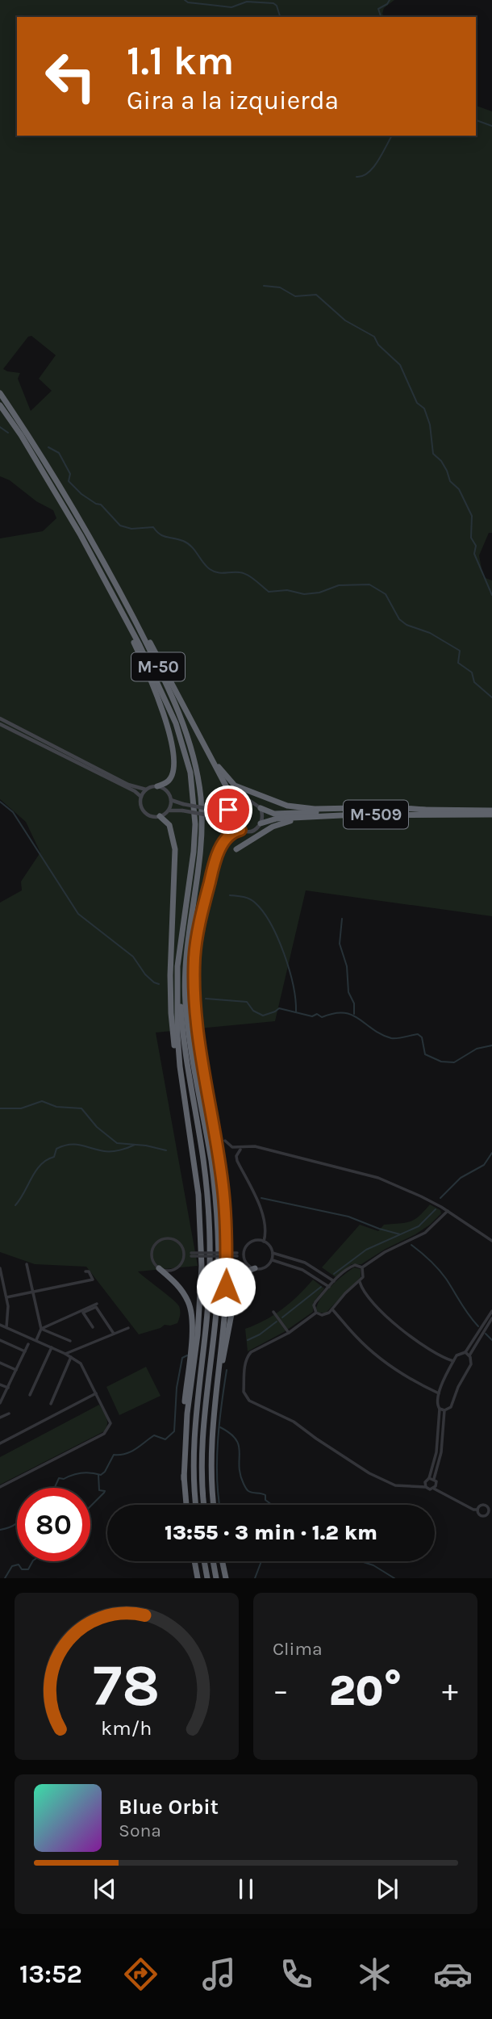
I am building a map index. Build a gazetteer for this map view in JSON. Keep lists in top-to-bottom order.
{
  "streets": {
    "highway": ["M-50", "M-509"]
  },
  "page": {
    "turn": ["1.1 km", "Gira a la izquierda"],
    "limit": "80",
    "trip": "13:55 · 3 min · 1.2 km",
    "tile": "Clima",
    "heat": ["−", "20°", "+"],
    "song": ["Blue Orbit", "Sona"],
    "tabs": "13:52",
    "gauge": ["78", "km/h"]
  }
}
